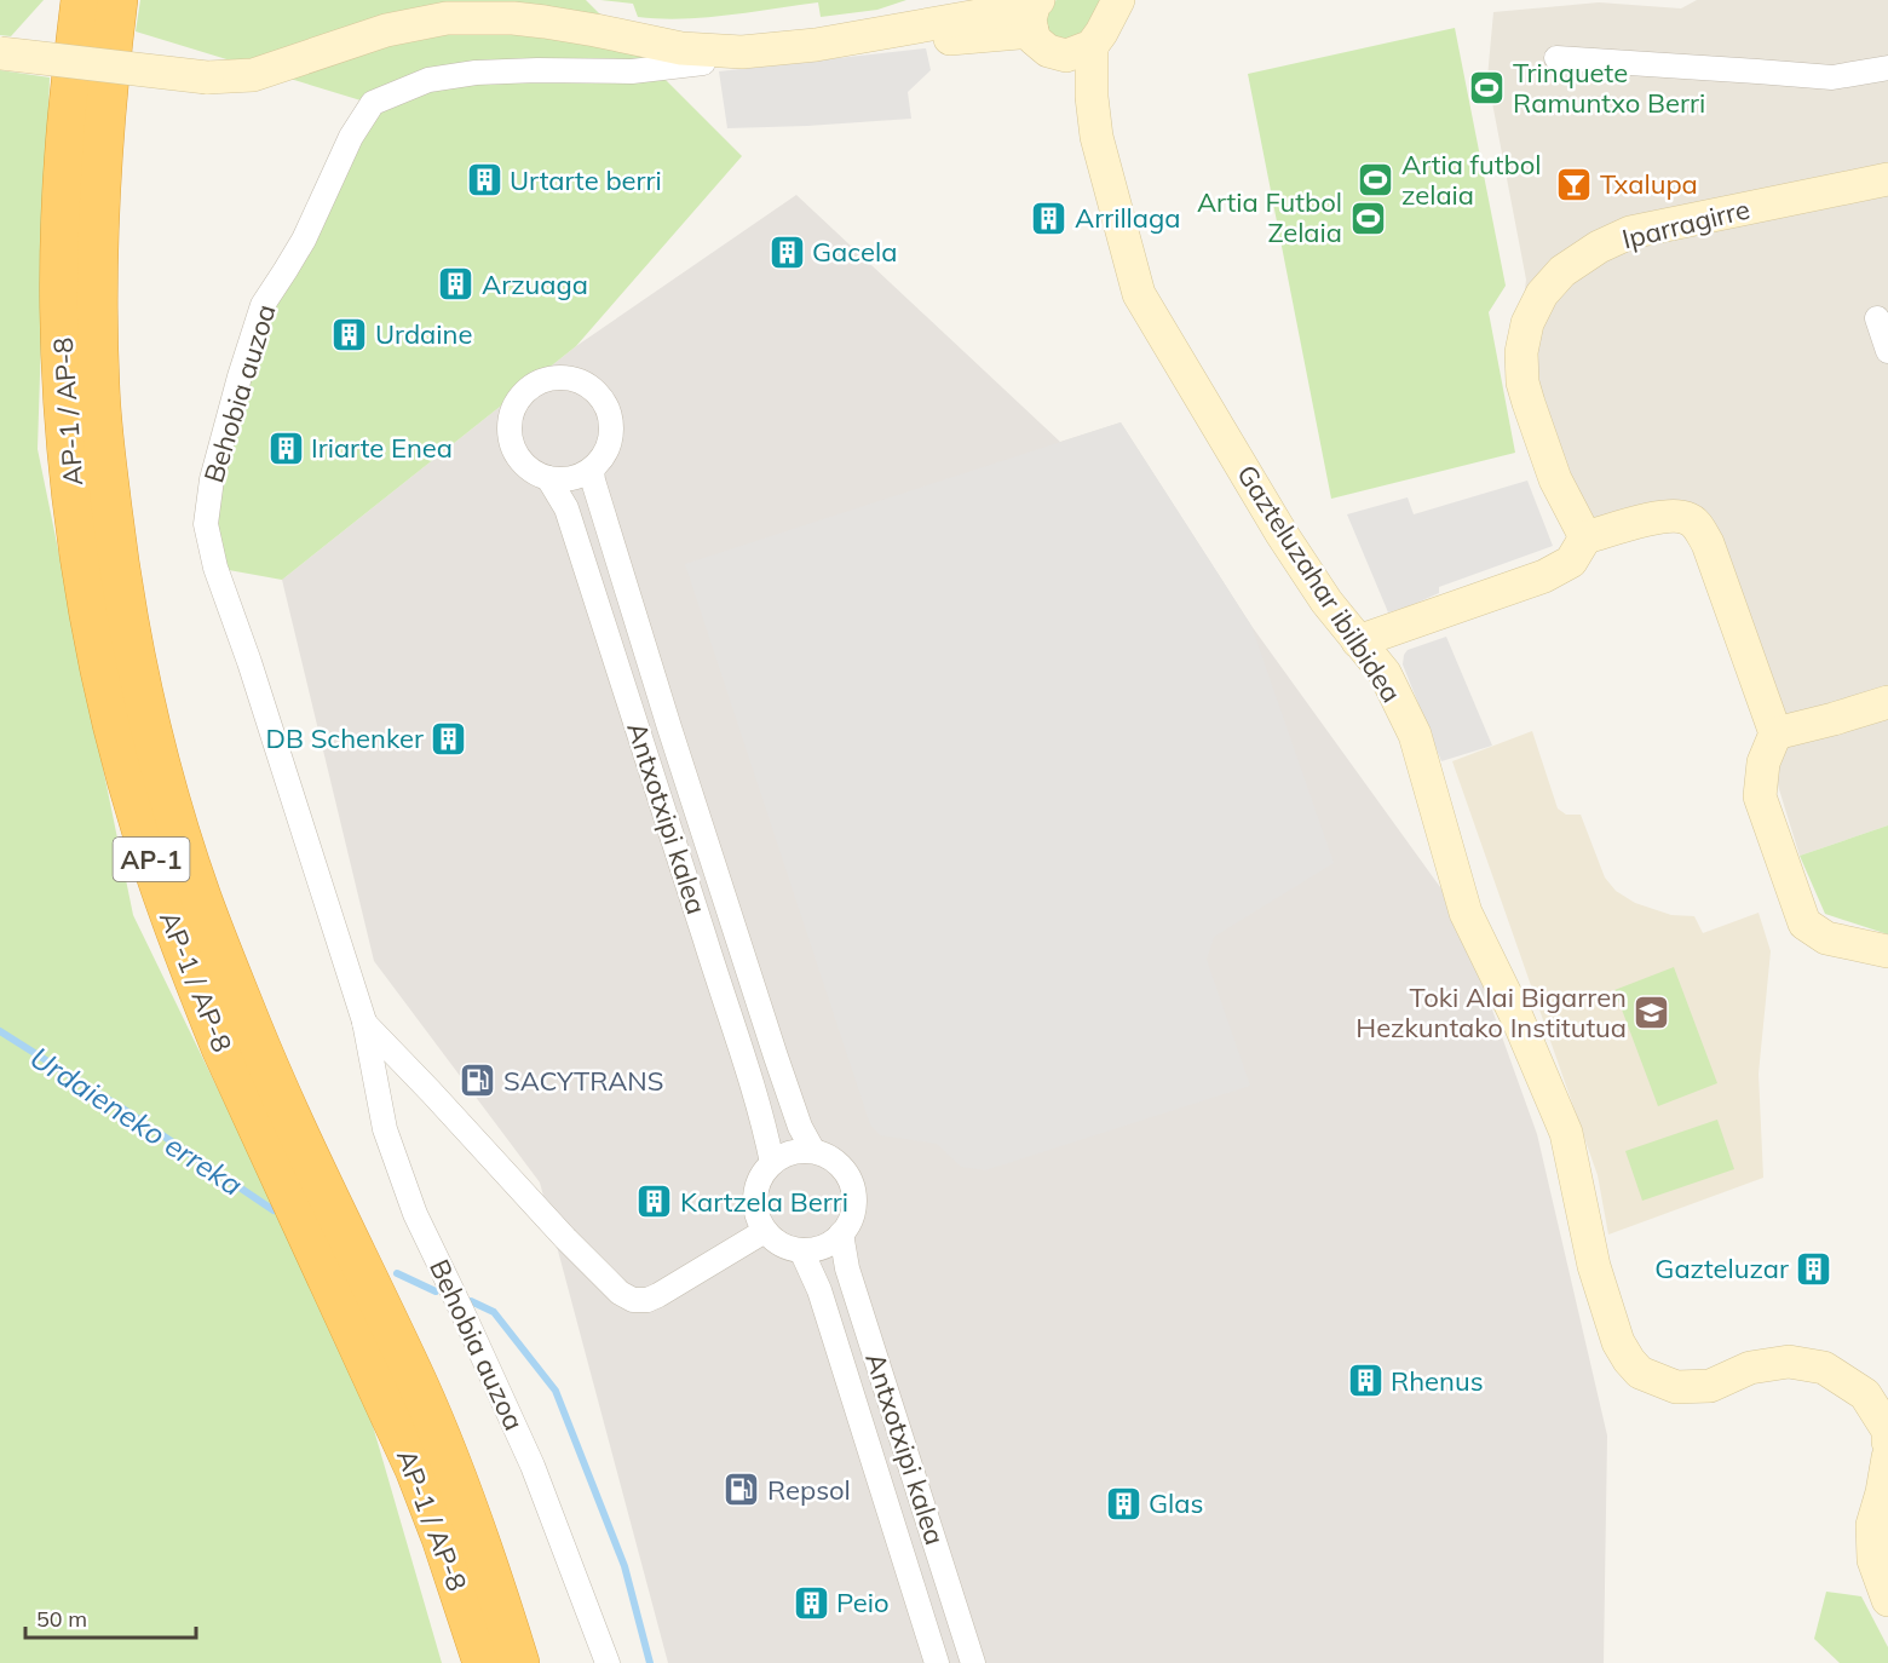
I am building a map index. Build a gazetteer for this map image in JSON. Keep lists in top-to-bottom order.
{
  "streets": {
    "highway": ["AP-1 / AP-8", "AP-1"],
    "street": [
      "Iparragirre",
      "Behobia auzoa",
      "Gazteluzahar ibilbidea",
      "Antxotxipi kalea"
    ]
  },
  "crossings": [
    ["Behobia auzoa", "Antxotxipi kalea"]
  ],
  "water": ["Urdaieneko erreka"],
  "places": {
    "sports": ["Trinquete Ramuntxo Berri", "Artia futbol zelaia", "Artia Futbol Zelaia"],
    "building": [
      "Urtarte berri",
      "Arrillaga",
      "Gacela",
      "Arzuaga",
      "Urdaine",
      "Iriarte Enea",
      "DB Schenker",
      "Kartzela Berri",
      "Gazteluzar",
      "Rhenus",
      "Glas",
      "Peio"
    ],
    "bar": ["Txalupa"],
    "school or university": ["Toki Alai Bigarren Hezkuntako Institutua"],
    "fuel station": ["SACYTRANS", "Repsol"]
  },
  "scale_bar": "50 m"
}
